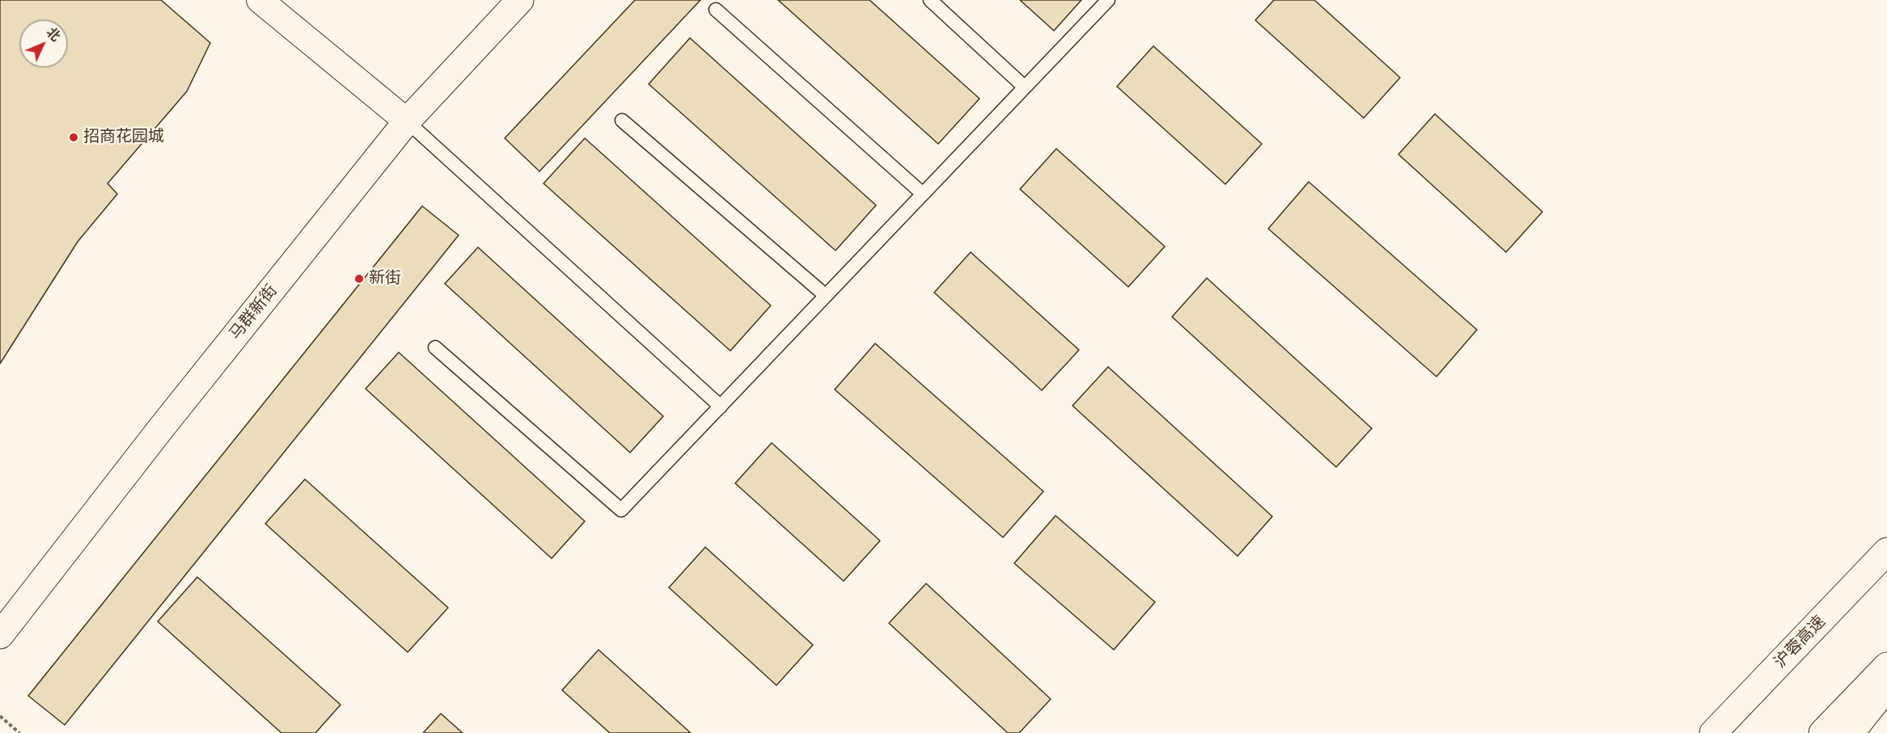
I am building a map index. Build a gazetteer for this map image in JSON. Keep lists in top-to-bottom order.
{
  "streets": {
    "main road": ["马群新街", "沪蓉高速"]
  },
  "places": ["招商花园城", "新街"],
  "north": "top right"
}
